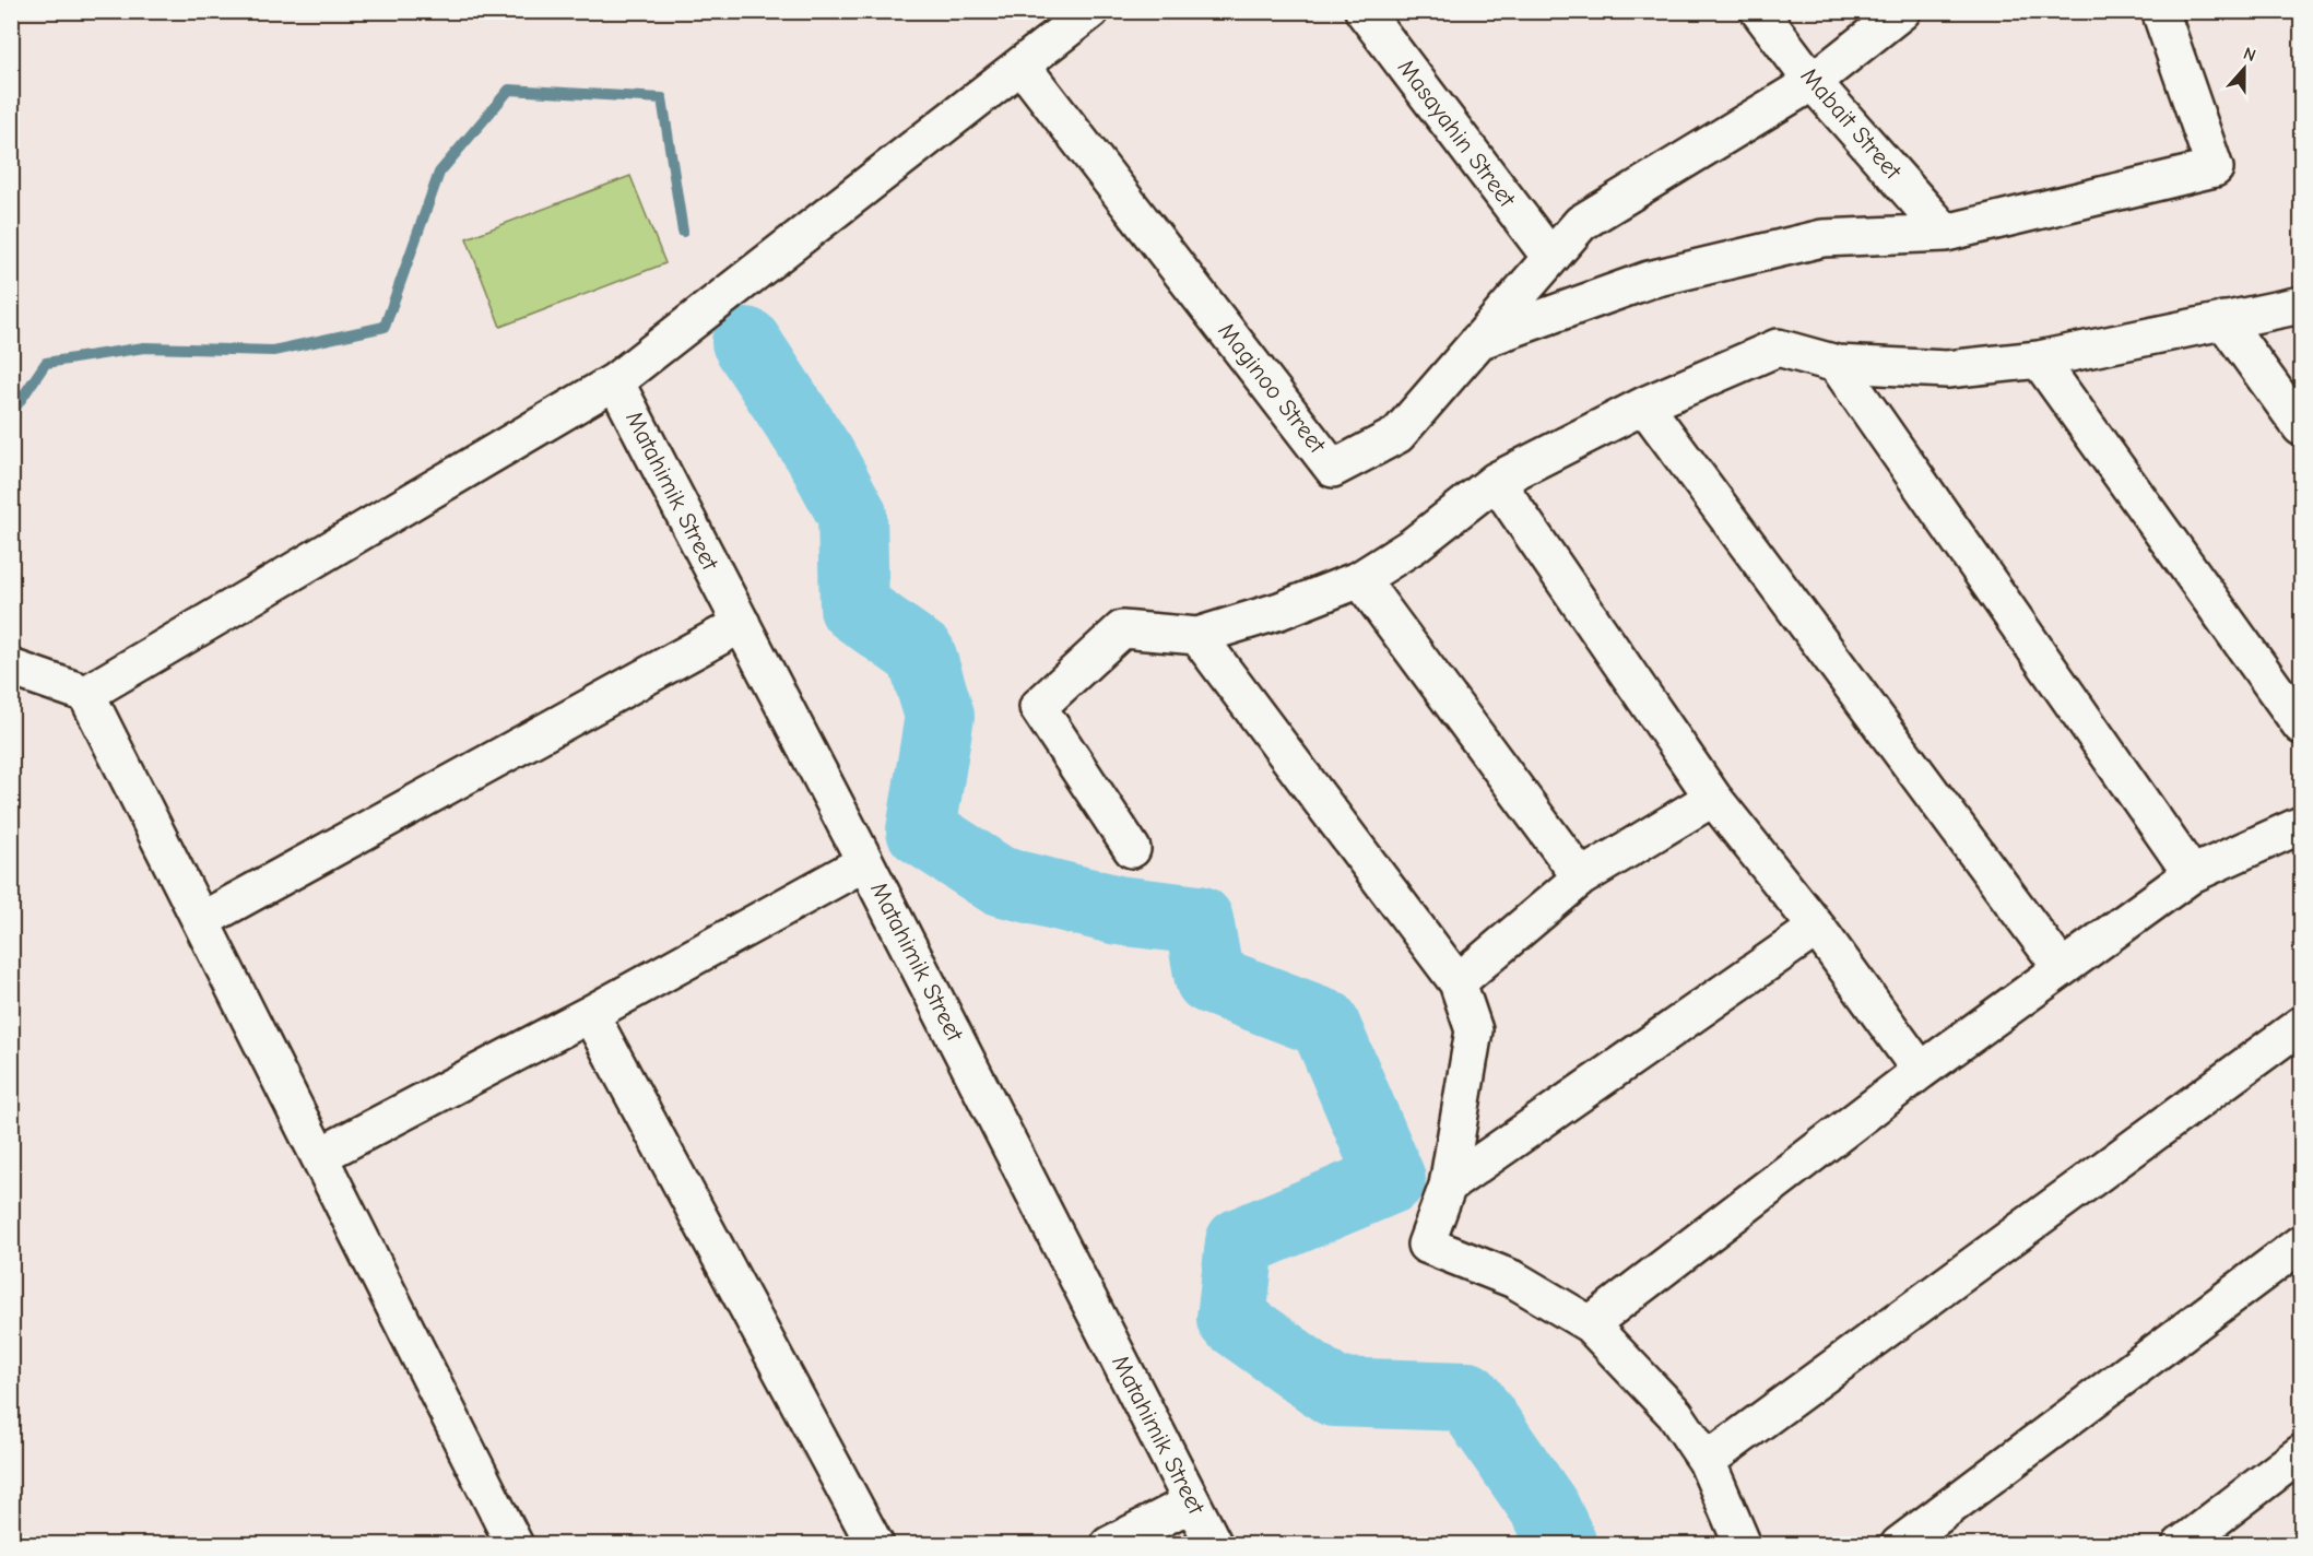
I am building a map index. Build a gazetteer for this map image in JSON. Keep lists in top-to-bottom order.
{
  "streets": {
    "street": [
      "Mabait Street",
      "Masayahin Street",
      "Maginoo Street",
      "Matahimik Street"
    ]
  },
  "crossings": [
    ["Mabait Street", "Maginoo Street"],
    ["Masayahin Street", "Maginoo Street"]
  ],
  "north": "top"
}
